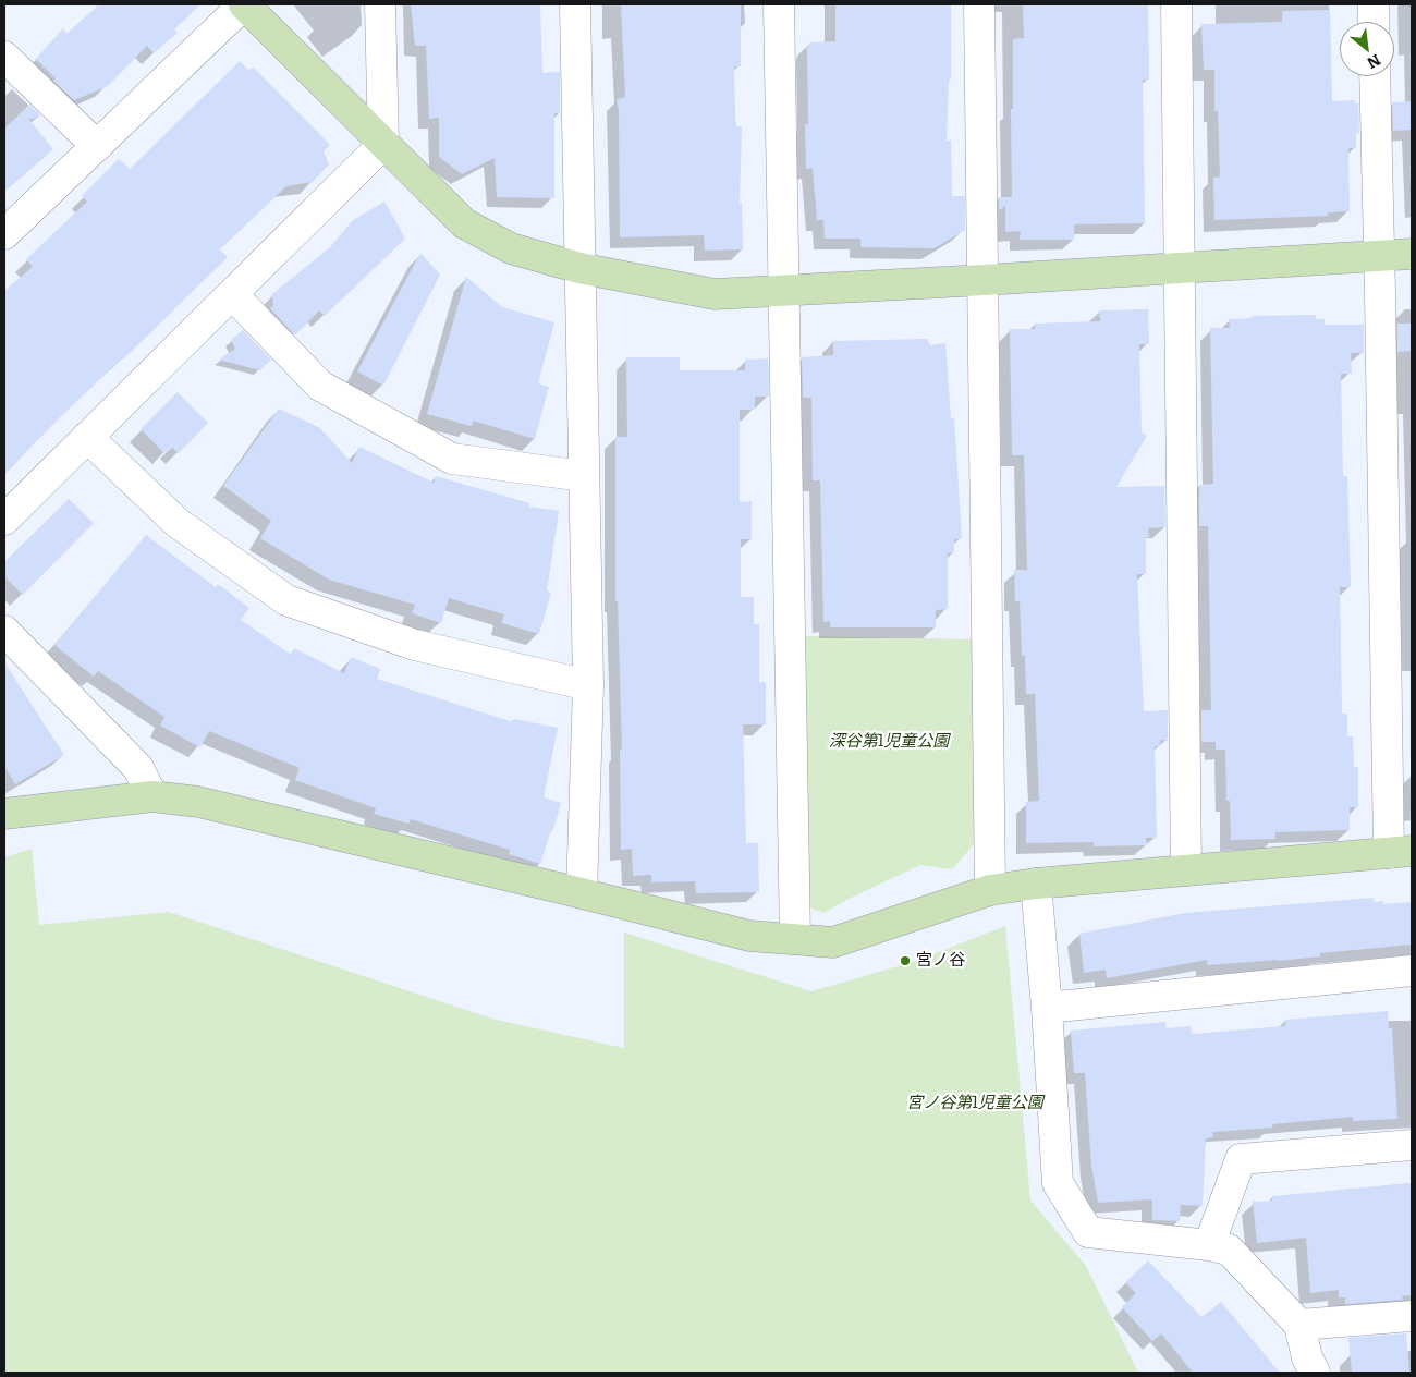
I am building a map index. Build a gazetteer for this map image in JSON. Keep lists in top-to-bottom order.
{
  "parks": ["深谷第1児童公園", "宮ノ谷第1児童公園"],
  "places": ["宮ノ谷"],
  "north": "bottom right"
}
